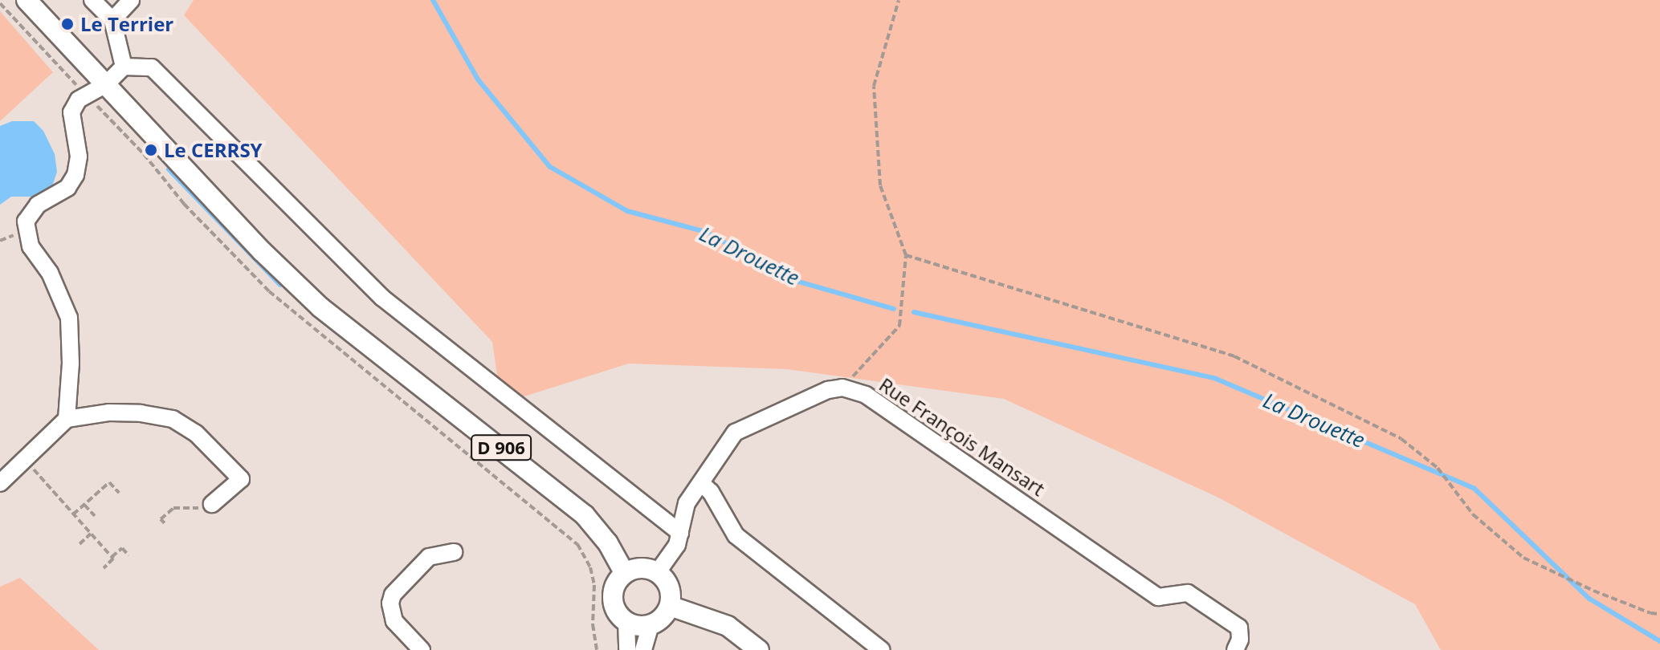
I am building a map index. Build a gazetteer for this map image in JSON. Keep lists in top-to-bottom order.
{
  "streets": {
    "main road": ["D 906"],
    "street": ["Rue François Mansart"]
  },
  "water": ["La Drouette"],
  "places": ["Le Terrier", "Le CERRSY"]
}
